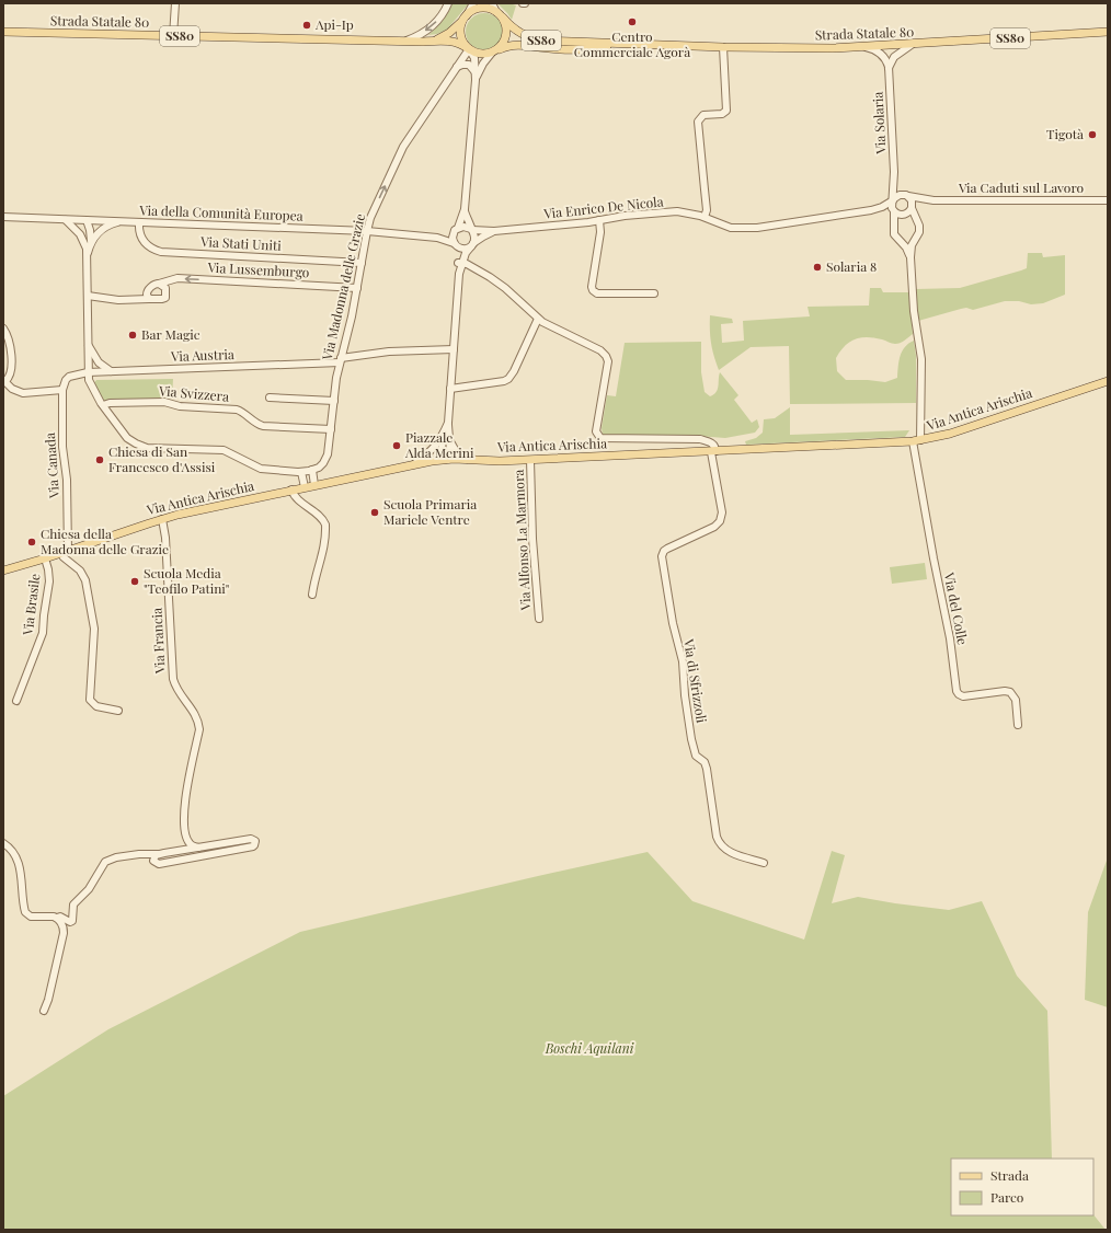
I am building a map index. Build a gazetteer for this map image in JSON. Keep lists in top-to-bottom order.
{
  "streets": {
    "main road": ["Strada Statale 80", "SS80", "Via Antica Arischia"],
    "street": [
      "Via Solaria",
      "Via Caduti sul Lavoro",
      "Via Enrico De Nicola",
      "Via della Comunità Europea",
      "Via Stati Uniti",
      "Via Lussemburgo",
      "Via Madonna delle Grazie",
      "Via Austria",
      "Via Svizzera",
      "Via Canada",
      "Via Alfonso La Marmora",
      "Via Brasile",
      "Via del Colle",
      "Via Francia",
      "Via di Sfrizzoli"
    ]
  },
  "crossings": [
    ["Strada Statale 80", "SS80"],
    ["Strada Statale 80", "Via Solaria"],
    ["Strada Statale 80", "Via Madonna delle Grazie"],
    ["SS80", "Via Madonna delle Grazie"],
    ["Via Solaria", "Via Caduti sul Lavoro"],
    ["Via Solaria", "Via Enrico De Nicola"],
    ["Via Caduti sul Lavoro", "Via Enrico De Nicola"],
    ["Via Enrico De Nicola", "Via della Comunità Europea"],
    ["Via della Comunità Europea", "Via Stati Uniti"],
    ["Via della Comunità Europea", "Via Madonna delle Grazie"],
    ["Via Stati Uniti", "Via Madonna delle Grazie"],
    ["Via Lussemburgo", "Via Madonna delle Grazie"],
    ["Via Madonna delle Grazie", "Via Austria"],
    ["Via Madonna delle Grazie", "Via Svizzera"],
    ["Via Austria", "Via Canada"],
    ["Via Antica Arischia", "Via Canada"],
    ["Via Antica Arischia", "Via Alfonso La Marmora"],
    ["Via Antica Arischia", "Via Brasile"],
    ["Via Antica Arischia", "Via del Colle"],
    ["Via Antica Arischia", "Via Francia"],
    ["Via Antica Arischia", "Via di Sfrizzoli"]
  ],
  "one_way": ["Via Lussemburgo"],
  "parks": ["Boschi Aquilani"],
  "places": [
    "Centro Commerciale Agorà",
    "Api-Ip",
    "Tigotà",
    "Solaria 8",
    "Bar Magic",
    "Piazzale Alda Merini",
    "Chiesa di San Francesco d'Assisi",
    "Scuola Primaria Mariele Ventre",
    "Chiesa della Madonna delle Grazie",
    "Scuola Media \"Teofilo Patini\""
  ],
  "legend": ["Strada", "Parco"]
}
